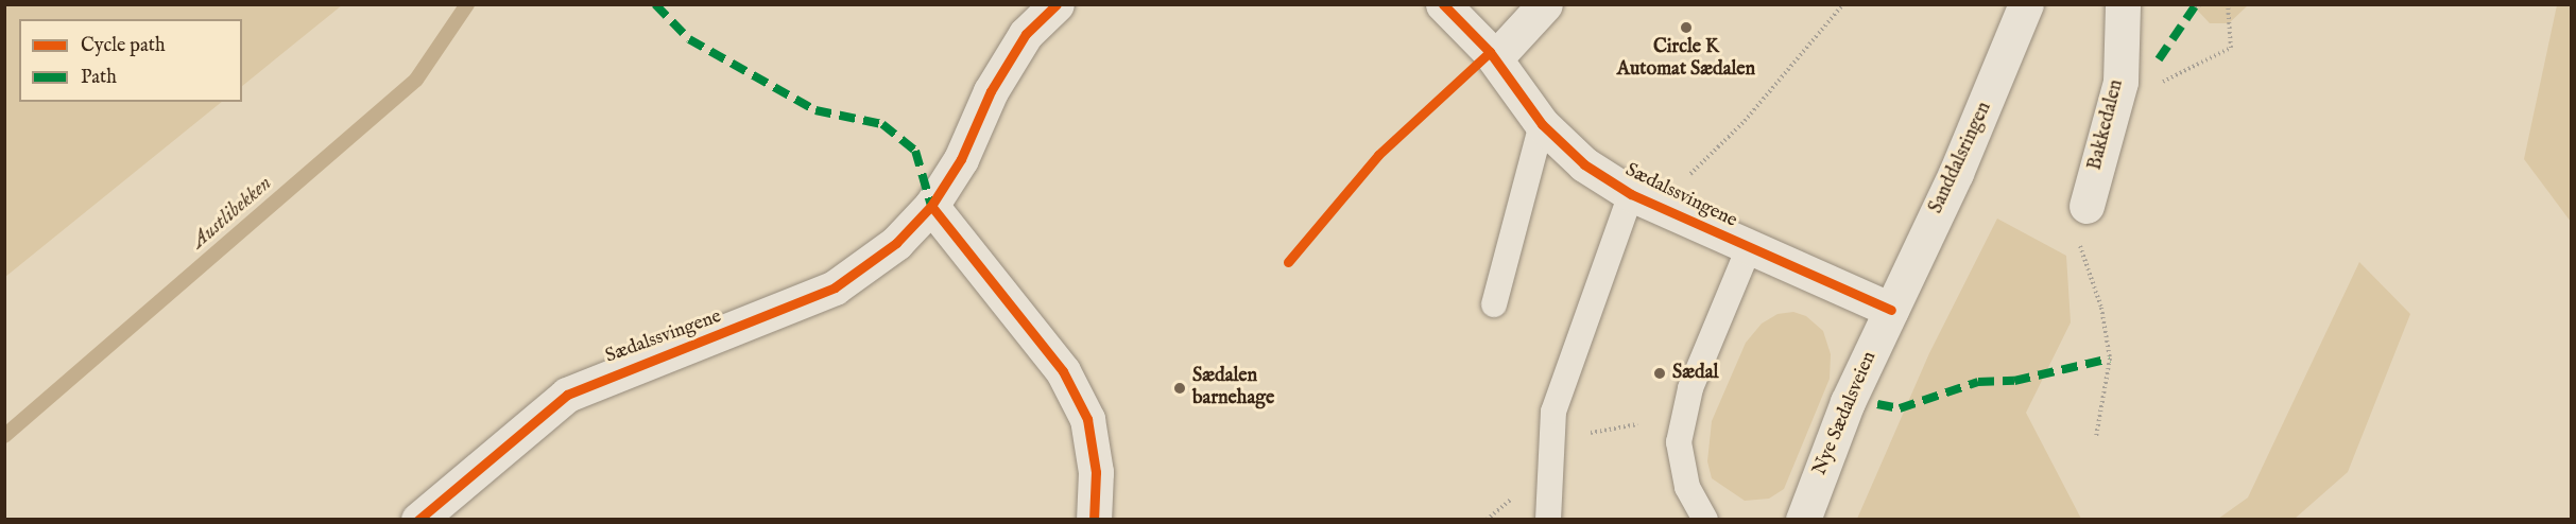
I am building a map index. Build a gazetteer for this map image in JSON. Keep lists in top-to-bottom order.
{
  "streets": {
    "street": [
      "Bakkedalen",
      "Sanddalsringen",
      "Sædalssvingene",
      "Nye Sædalsveien"
    ]
  },
  "crossings": [
    ["Sanddalsringen", "Sædalssvingene"],
    ["Sanddalsringen", "Nye Sædalsveien"],
    ["Sædalssvingene", "Nye Sædalsveien"]
  ],
  "water": ["Austlibekken"],
  "places": ["Circle K Automat Sædalen", "Sædal", "Sædalen barnehage"],
  "legend": ["Cycle path", "Path"]
}
